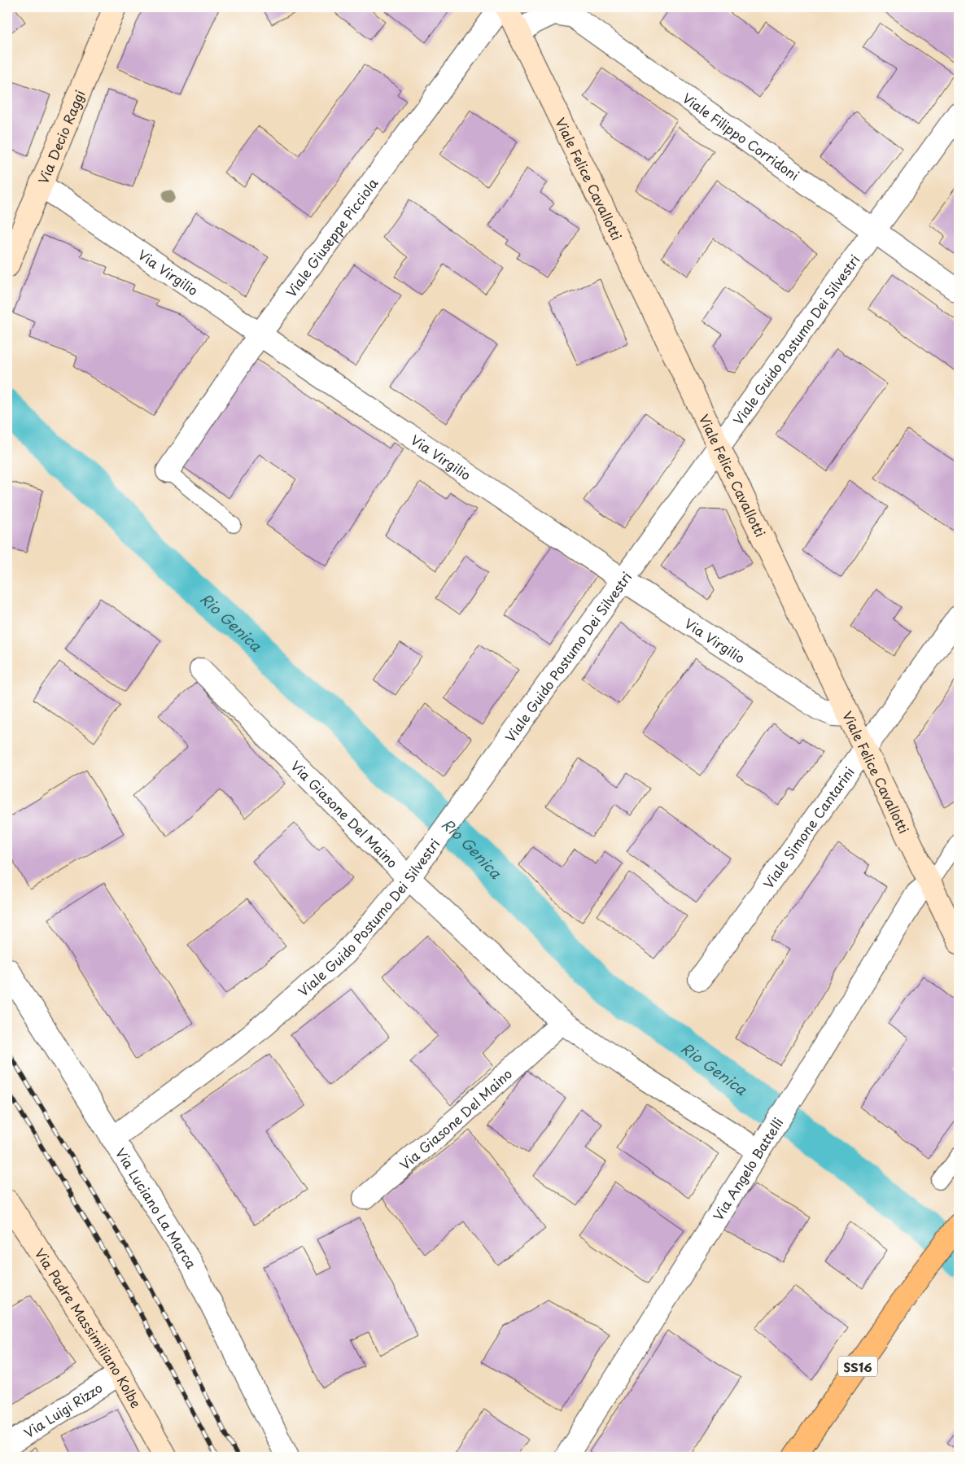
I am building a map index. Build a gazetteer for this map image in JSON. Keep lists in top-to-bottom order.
{
  "streets": {
    "main road": ["SS16"],
    "street": [
      "Viale Filippo Corridoni",
      "Via Decio Raggi",
      "Viale Felice Cavallotti",
      "Viale Giuseppe Picciola",
      "Via Virgilio",
      "Viale Guido Postumo Dei Silvestri",
      "Via Giasone Del Maino",
      "Viale Simone Cantarini",
      "Via Angelo Battelli",
      "Via Luciano La Marca",
      "Via Padre Massimiliano Kolbe",
      "Via Luigi Rizzo"
    ]
  },
  "crossings": [
    ["Viale Filippo Corridoni", "Viale Felice Cavallotti"],
    ["Viale Filippo Corridoni", "Viale Guido Postumo Dei Silvestri"],
    ["Via Decio Raggi", "Via Virgilio"],
    ["Viale Felice Cavallotti", "Via Virgilio"],
    ["Viale Felice Cavallotti", "Viale Guido Postumo Dei Silvestri"],
    ["Viale Felice Cavallotti", "Viale Simone Cantarini"],
    ["Viale Felice Cavallotti", "Via Angelo Battelli"],
    ["Viale Giuseppe Picciola", "Via Virgilio"],
    ["Via Virgilio", "Viale Guido Postumo Dei Silvestri"],
    ["Viale Guido Postumo Dei Silvestri", "Via Giasone Del Maino"],
    ["Viale Guido Postumo Dei Silvestri", "Via Luciano La Marca"],
    ["Via Giasone Del Maino", "Via Angelo Battelli"],
    ["Via Padre Massimiliano Kolbe", "Via Luigi Rizzo"]
  ],
  "water": ["Rio Genica"]
}
